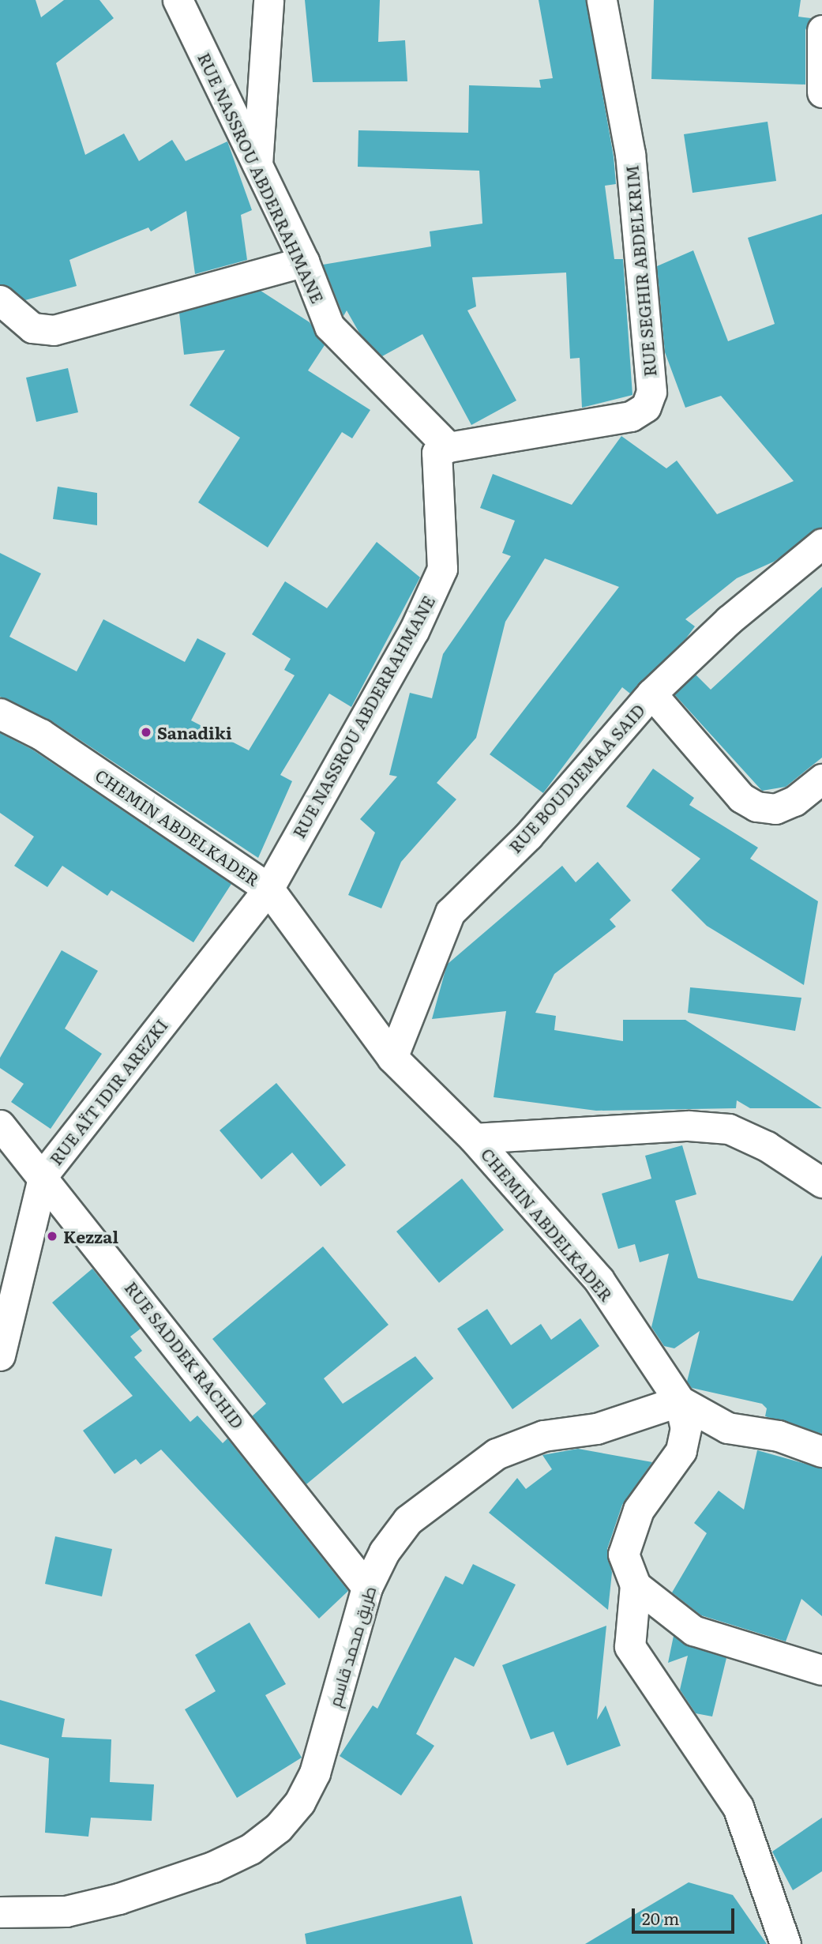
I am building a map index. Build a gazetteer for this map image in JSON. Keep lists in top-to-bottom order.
{
  "streets": {
    "street": [
      "RUE NASSROU ABDERRAHMANE",
      "RUE SEGHIR ABDELKRIM",
      "RUE BOUDJEMAA SAID",
      "CHEMIN ABDELKADER",
      "RUE AÏT IDIR AREZKI",
      "RUE SADDEK RACHID",
      "طريق محمد قاسم"
    ]
  },
  "crossings": [
    ["RUE NASSROU ABDERRAHMANE", "RUE SEGHIR ABDELKRIM"],
    ["RUE NASSROU ABDERRAHMANE", "CHEMIN ABDELKADER"],
    ["RUE NASSROU ABDERRAHMANE", "RUE AÏT IDIR AREZKI"],
    ["RUE BOUDJEMAA SAID", "CHEMIN ABDELKADER"],
    ["CHEMIN ABDELKADER", "RUE AÏT IDIR AREZKI"],
    ["CHEMIN ABDELKADER", "طريق محمد قاسم"],
    ["RUE AÏT IDIR AREZKI", "RUE SADDEK RACHID"],
    ["RUE SADDEK RACHID", "طريق محمد قاسم"]
  ],
  "places": ["Sanadiki", "Kezzal"],
  "scale_bar": "20 m"
}
